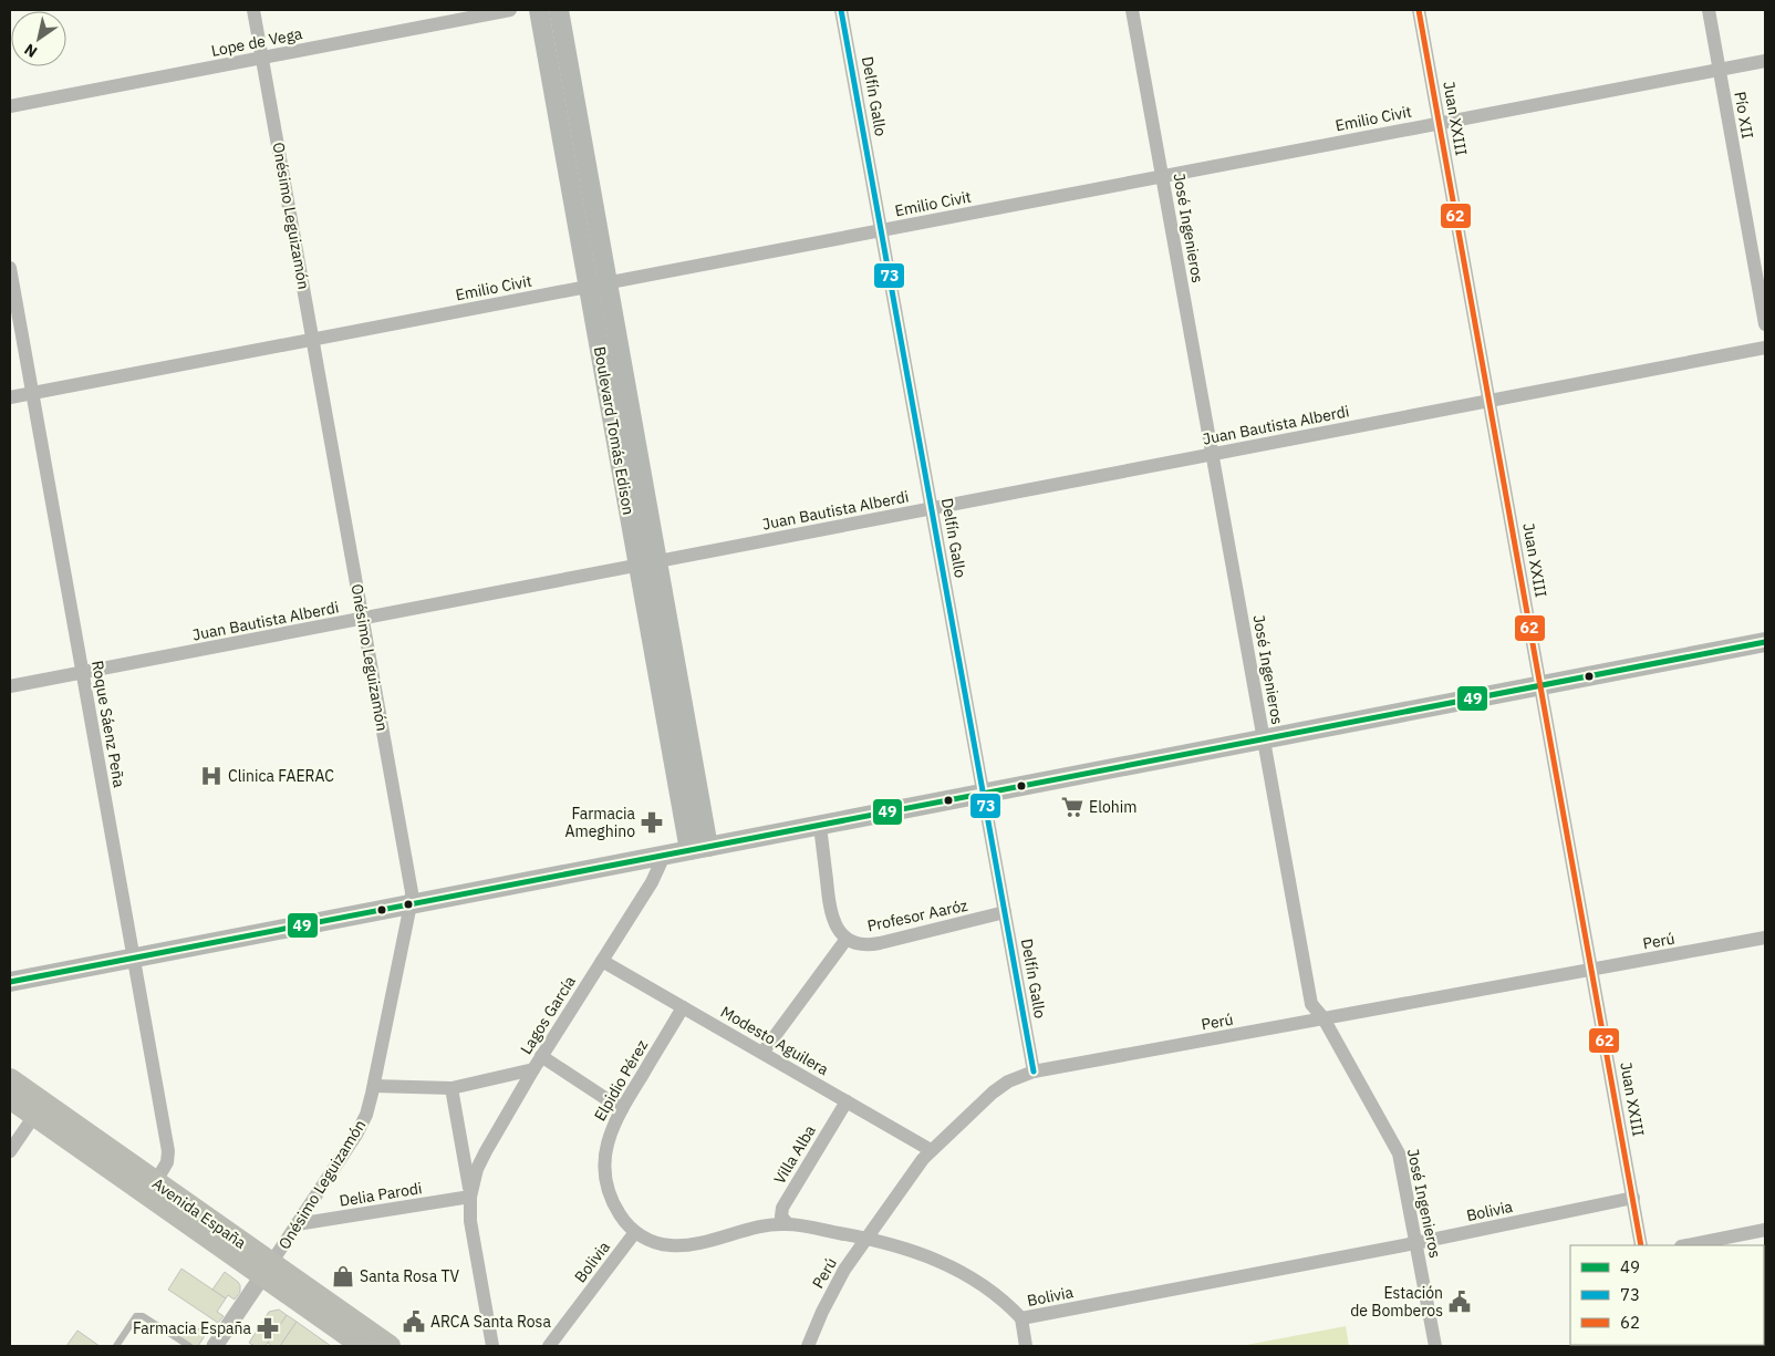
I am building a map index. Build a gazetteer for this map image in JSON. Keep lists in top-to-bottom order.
{
  "streets": {
    "main road": ["Boulevard Tomás Edison", "Avenida España"],
    "street": [
      "Lope de Vega",
      "Delfín Gallo",
      "Pío XII",
      "Emilio Civit",
      "Juan XXIII",
      "Onésimo Leguizamón",
      "José Ingenieros",
      "Juan Bautista Alberdi",
      "Roque Sáenz Peña",
      "Profesor Aaróz",
      "Perú",
      "Lagos García",
      "Modesto Aguilera",
      "Elpidio Pérez",
      "Villa Alba",
      "Delia Parodi",
      "Bolivia"
    ]
  },
  "crossings": [
    ["Lope de Vega", "Onésimo Leguizamón"],
    ["Delfín Gallo", "Emilio Civit"],
    ["Delfín Gallo", "Juan Bautista Alberdi"],
    ["Delfín Gallo", "Profesor Aaróz"],
    ["Delfín Gallo", "Perú"],
    ["Pío XII", "Emilio Civit"],
    ["Emilio Civit", "Juan XXIII"],
    ["Emilio Civit", "Onésimo Leguizamón"],
    ["Emilio Civit", "José Ingenieros"],
    ["Emilio Civit", "Boulevard Tomás Edison"],
    ["Emilio Civit", "Roque Sáenz Peña"],
    ["Juan XXIII", "Juan Bautista Alberdi"],
    ["Juan XXIII", "Perú"],
    ["Juan XXIII", "Bolivia"],
    ["Onésimo Leguizamón", "Juan Bautista Alberdi"],
    ["Onésimo Leguizamón", "Delia Parodi"],
    ["Onésimo Leguizamón", "Avenida España"],
    ["José Ingenieros", "Juan Bautista Alberdi"],
    ["José Ingenieros", "Perú"],
    ["José Ingenieros", "Bolivia"],
    ["Juan Bautista Alberdi", "Boulevard Tomás Edison"],
    ["Juan Bautista Alberdi", "Roque Sáenz Peña"],
    ["Roque Sáenz Peña", "Avenida España"],
    ["Perú", "Modesto Aguilera"],
    ["Perú", "Bolivia"],
    ["Lagos García", "Modesto Aguilera"],
    ["Lagos García", "Delia Parodi"],
    ["Modesto Aguilera", "Elpidio Pérez"],
    ["Modesto Aguilera", "Villa Alba"],
    ["Elpidio Pérez", "Bolivia"],
    ["Villa Alba", "Bolivia"]
  ],
  "places": {
    "hospital": ["Clinica FAERAC"],
    "supermarket": ["Elohim"],
    "pharmacy": ["Farmacia Ameghino", "Farmacia España"],
    "shop": ["Santa Rosa TV"],
    "public building": ["Estación de Bomberos", "ARCA Santa Rosa"]
  },
  "lines": ["transit line 73", "transit line 62", "transit line 49"],
  "legend": ["49", "73", "62"],
  "north": "bottom left"
}
